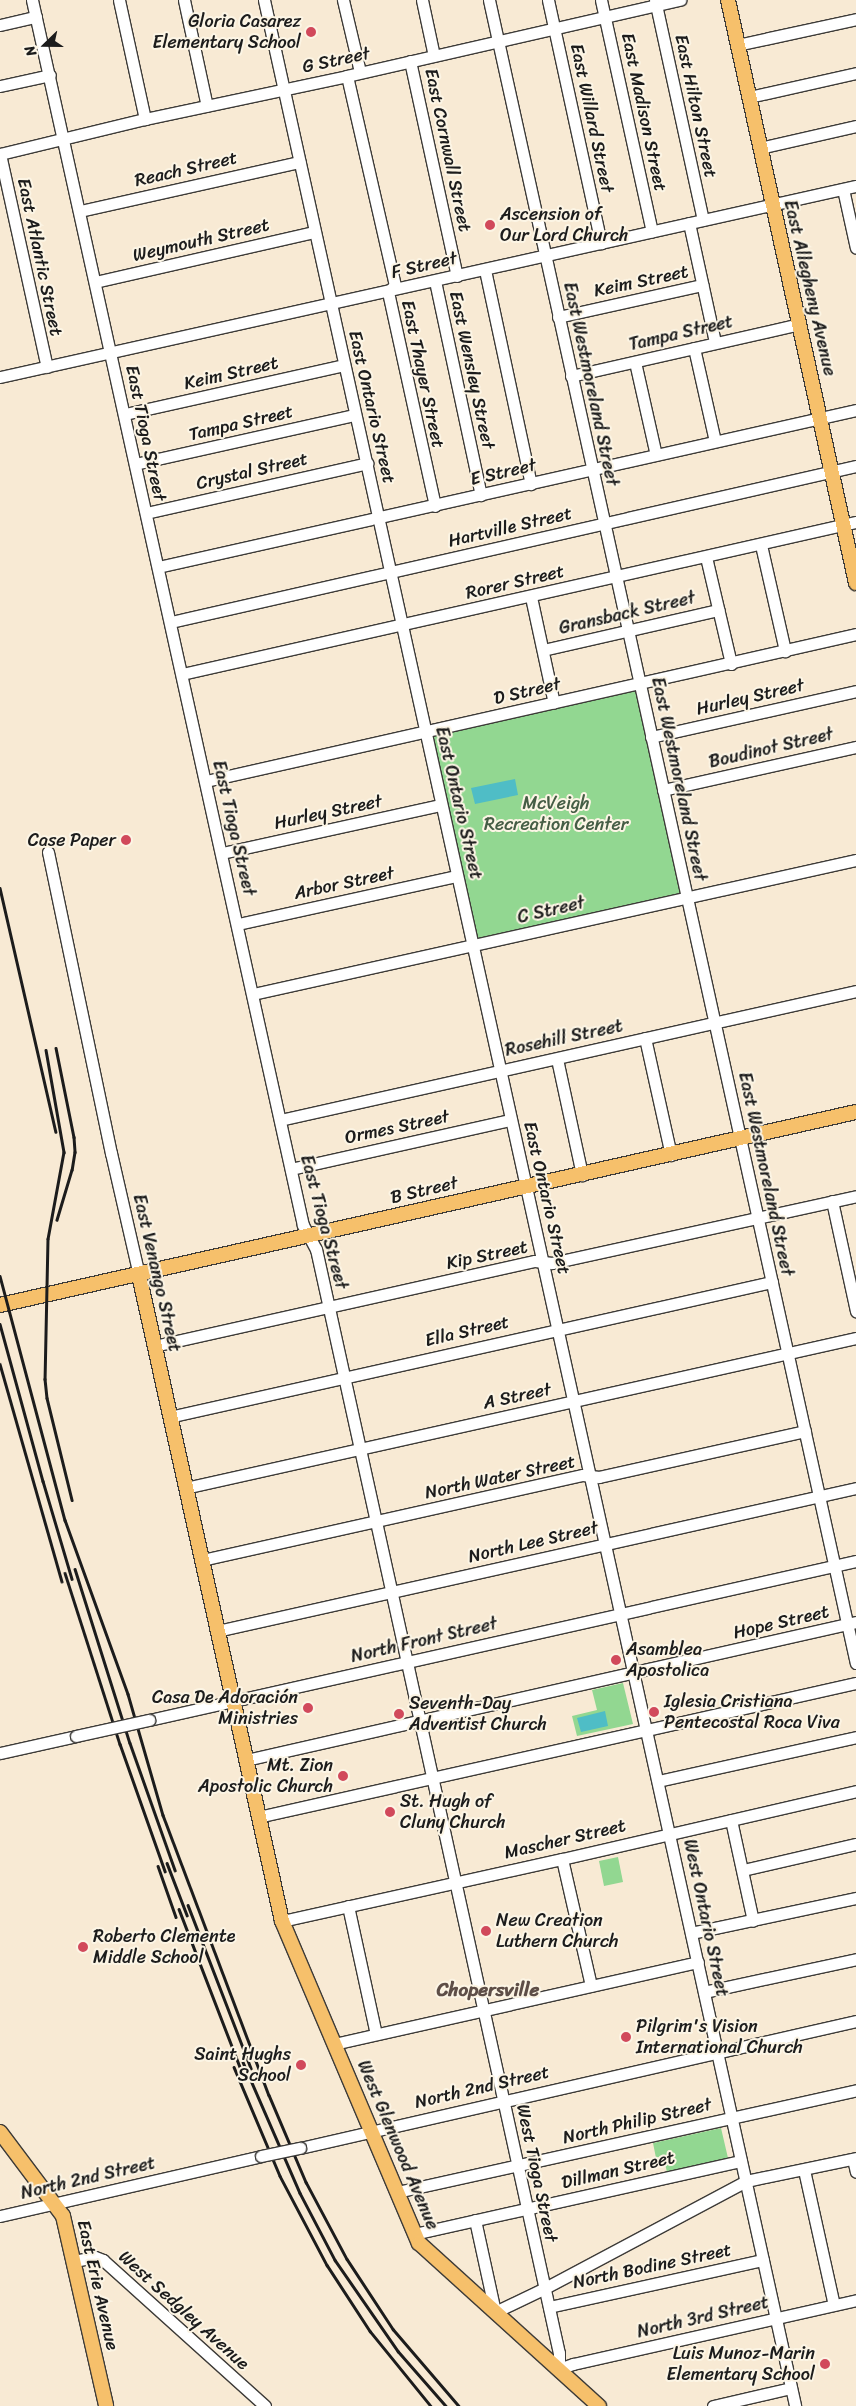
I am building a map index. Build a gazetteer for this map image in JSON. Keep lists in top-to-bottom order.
{
  "streets": {
    "main road": [
      "East Allegheny Avenue",
      "B Street",
      "East Venango Street",
      "West Glenwood Avenue",
      "East Erie Avenue"
    ],
    "street": [
      "G Street",
      "East Hilton Street",
      "East Madison Street",
      "East Willard Street",
      "East Cornwall Street",
      "Reach Street",
      "Weymouth Street",
      "East Atlantic Street",
      "F Street",
      "Keim Street",
      "Tampa Street",
      "East Wensley Street",
      "East Thayer Street",
      "East Westmoreland Street",
      "East Ontario Street",
      "East Tioga Street",
      "Crystal Street",
      "E Street",
      "Hartville Street",
      "Rorer Street",
      "Gransback Street",
      "D Street",
      "Hurley Street",
      "Boudinot Street",
      "Arbor Street",
      "C Street",
      "Rosehill Street",
      "Ormes Street",
      "Kip Street",
      "Ella Street",
      "A Street",
      "North Water Street",
      "North Lee Street",
      "Hope Street",
      "North Front Street",
      "Mascher Street",
      "West Ontario Street",
      "North 2nd Street",
      "North Philip Street",
      "Dillman Street",
      "West Tioga Street",
      "North Bodine Street",
      "West Sedgley Avenue",
      "North 3rd Street"
    ]
  },
  "crossings": [
    ["G Street", "East Hilton Street"],
    ["G Street", "East Madison Street"],
    ["G Street", "East Willard Street"],
    ["G Street", "East Cornwall Street"],
    ["G Street", "East Atlantic Street"],
    ["G Street", "East Thayer Street"],
    ["G Street", "East Westmoreland Street"],
    ["G Street", "East Ontario Street"],
    ["G Street", "East Tioga Street"],
    ["East Hilton Street", "F Street"],
    ["East Madison Street", "F Street"],
    ["East Willard Street", "F Street"],
    ["East Cornwall Street", "F Street"],
    ["Reach Street", "East Ontario Street"],
    ["Reach Street", "East Tioga Street"],
    ["Weymouth Street", "East Ontario Street"],
    ["Weymouth Street", "East Tioga Street"],
    ["East Atlantic Street", "F Street"],
    ["F Street", "East Allegheny Avenue"],
    ["F Street", "East Wensley Street"],
    ["F Street", "East Thayer Street"],
    ["F Street", "East Westmoreland Street"],
    ["F Street", "East Ontario Street"],
    ["F Street", "East Tioga Street"],
    ["Keim Street", "East Westmoreland Street"],
    ["Keim Street", "East Ontario Street"],
    ["Keim Street", "East Tioga Street"],
    ["East Allegheny Avenue", "Tampa Street"],
    ["East Allegheny Avenue", "E Street"],
    ["East Allegheny Avenue", "Hartville Street"],
    ["East Allegheny Avenue", "Rorer Street"],
    ["Tampa Street", "East Westmoreland Street"],
    ["Tampa Street", "East Ontario Street"],
    ["Tampa Street", "East Tioga Street"],
    ["East Wensley Street", "E Street"],
    ["East Thayer Street", "E Street"],
    ["East Westmoreland Street", "E Street"],
    ["East Westmoreland Street", "Hartville Street"],
    ["East Westmoreland Street", "Rorer Street"],
    ["East Westmoreland Street", "Gransback Street"],
    ["East Westmoreland Street", "D Street"],
    ["East Westmoreland Street", "Hurley Street"],
    ["East Westmoreland Street", "Boudinot Street"],
    ["East Westmoreland Street", "C Street"],
    ["East Westmoreland Street", "Rosehill Street"],
    ["East Westmoreland Street", "B Street"],
    ["East Westmoreland Street", "Kip Street"],
    ["East Westmoreland Street", "Ella Street"],
    ["East Westmoreland Street", "A Street"],
    ["East Westmoreland Street", "North Water Street"],
    ["East Westmoreland Street", "North Lee Street"],
    ["East Westmoreland Street", "Hope Street"],
    ["East Westmoreland Street", "North Front Street"],
    ["East Ontario Street", "Crystal Street"],
    ["East Ontario Street", "E Street"],
    ["East Ontario Street", "Hartville Street"],
    ["East Ontario Street", "Rorer Street"],
    ["East Ontario Street", "D Street"],
    ["East Ontario Street", "Hurley Street"],
    ["East Ontario Street", "Arbor Street"],
    ["East Ontario Street", "C Street"],
    ["East Ontario Street", "Rosehill Street"],
    ["East Ontario Street", "Ormes Street"],
    ["East Ontario Street", "B Street"],
    ["East Ontario Street", "Kip Street"],
    ["East Ontario Street", "Ella Street"],
    ["East Ontario Street", "A Street"],
    ["East Ontario Street", "North Water Street"],
    ["East Ontario Street", "North Lee Street"],
    ["East Ontario Street", "North Front Street"],
    ["East Ontario Street", "West Ontario Street"],
    ["East Tioga Street", "Crystal Street"],
    ["East Tioga Street", "E Street"],
    ["East Tioga Street", "Hartville Street"],
    ["East Tioga Street", "Rorer Street"],
    ["East Tioga Street", "D Street"],
    ["East Tioga Street", "Hurley Street"],
    ["East Tioga Street", "Arbor Street"],
    ["East Tioga Street", "C Street"],
    ["East Tioga Street", "Rosehill Street"],
    ["East Tioga Street", "Ormes Street"],
    ["East Tioga Street", "B Street"],
    ["East Tioga Street", "Kip Street"],
    ["East Tioga Street", "Ella Street"],
    ["East Tioga Street", "A Street"],
    ["East Tioga Street", "North Water Street"],
    ["East Tioga Street", "North Lee Street"],
    ["East Tioga Street", "North Front Street"],
    ["East Tioga Street", "West Tioga Street"],
    ["B Street", "East Venango Street"],
    ["Kip Street", "East Venango Street"],
    ["East Venango Street", "Ella Street"],
    ["East Venango Street", "A Street"],
    ["East Venango Street", "North Water Street"],
    ["East Venango Street", "North Lee Street"],
    ["East Venango Street", "Hope Street"],
    ["East Venango Street", "North Front Street"],
    ["East Venango Street", "West Glenwood Avenue"],
    ["Hope Street", "West Ontario Street"],
    ["Hope Street", "West Tioga Street"],
    ["North Front Street", "West Ontario Street"],
    ["North Front Street", "West Tioga Street"],
    ["Mascher Street", "West Ontario Street"],
    ["Mascher Street", "West Glenwood Avenue"],
    ["Mascher Street", "West Tioga Street"],
    ["West Ontario Street", "North 2nd Street"],
    ["West Ontario Street", "North Philip Street"],
    ["West Ontario Street", "Dillman Street"],
    ["West Ontario Street", "North Bodine Street"],
    ["West Ontario Street", "North 3rd Street"],
    ["North 2nd Street", "West Glenwood Avenue"],
    ["North 2nd Street", "West Tioga Street"],
    ["North 2nd Street", "East Erie Avenue"],
    ["North Philip Street", "West Glenwood Avenue"],
    ["North Philip Street", "West Tioga Street"],
    ["West Glenwood Avenue", "Dillman Street"],
    ["West Glenwood Avenue", "West Tioga Street"],
    ["West Glenwood Avenue", "North 3rd Street"],
    ["Dillman Street", "West Tioga Street"],
    ["West Tioga Street", "North Bodine Street"],
    ["West Tioga Street", "North 3rd Street"],
    ["East Erie Avenue", "West Sedgley Avenue"]
  ],
  "districts": ["Chopersville"],
  "parks": ["McVeigh Recreation Center"],
  "places": [
    "Gloria Casarez Elementary School",
    "Ascension of Our Lord Church",
    "Case Paper",
    "Asamblea Apostolica",
    "Casa De Adoración Ministries",
    "Iglesia Cristiana Pentecostal Roca Viva",
    "Seventh-Day Adventist Church",
    "Mt. Zion Apostolic Church",
    "St. Hugh of Cluny Church",
    "New Creation Luthern Church",
    "Roberto Clemente Middle School",
    "Pilgrim's Vision International Church",
    "Saint Hughs School",
    "Luis Munoz-Marin Elementary School"
  ],
  "north": "left"
}
